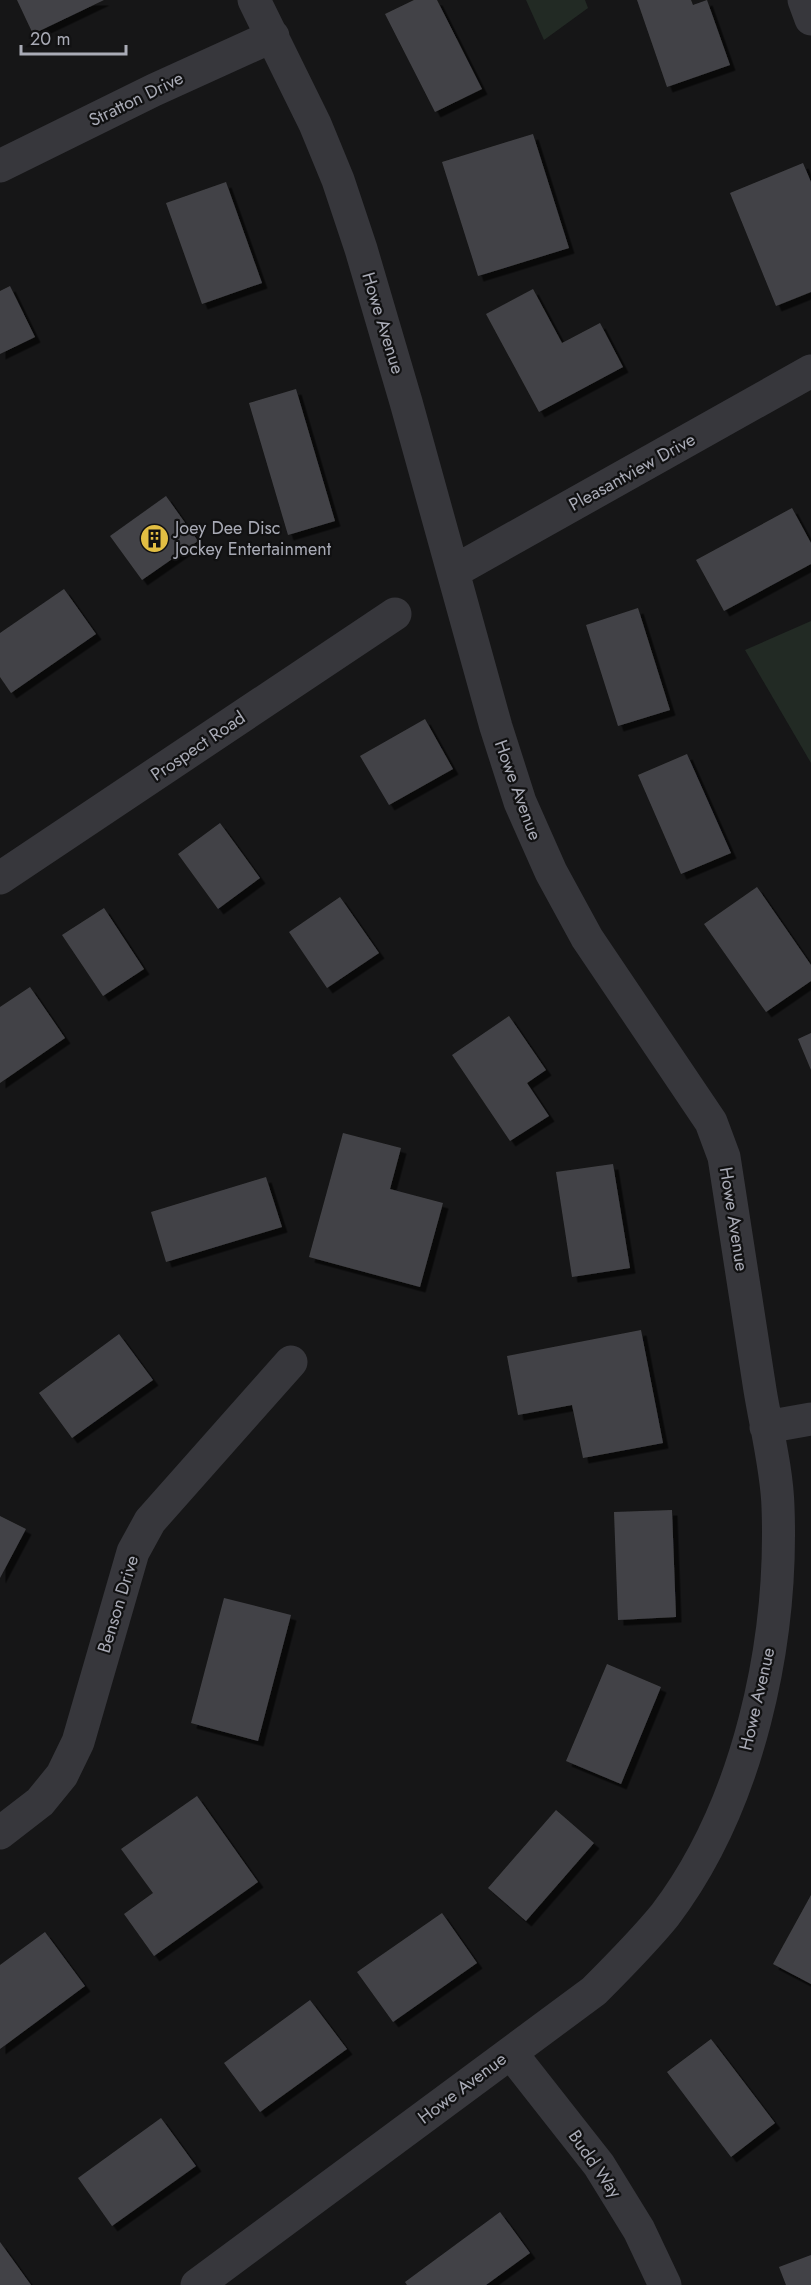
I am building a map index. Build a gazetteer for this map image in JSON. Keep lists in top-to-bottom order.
{
  "streets": {
    "street": [
      "Stratton Drive",
      "Howe Avenue",
      "Pleasantview Drive",
      "Prospect Road",
      "Benson Drive",
      "Budd Way"
    ]
  },
  "crossings": [
    ["Stratton Drive", "Howe Avenue"],
    ["Howe Avenue", "Pleasantview Drive"],
    ["Howe Avenue", "Budd Way"]
  ],
  "places": {
    "building": ["Joey Dee Disc Jockey Entertainment"]
  },
  "scale_bar": "20 m"
}
